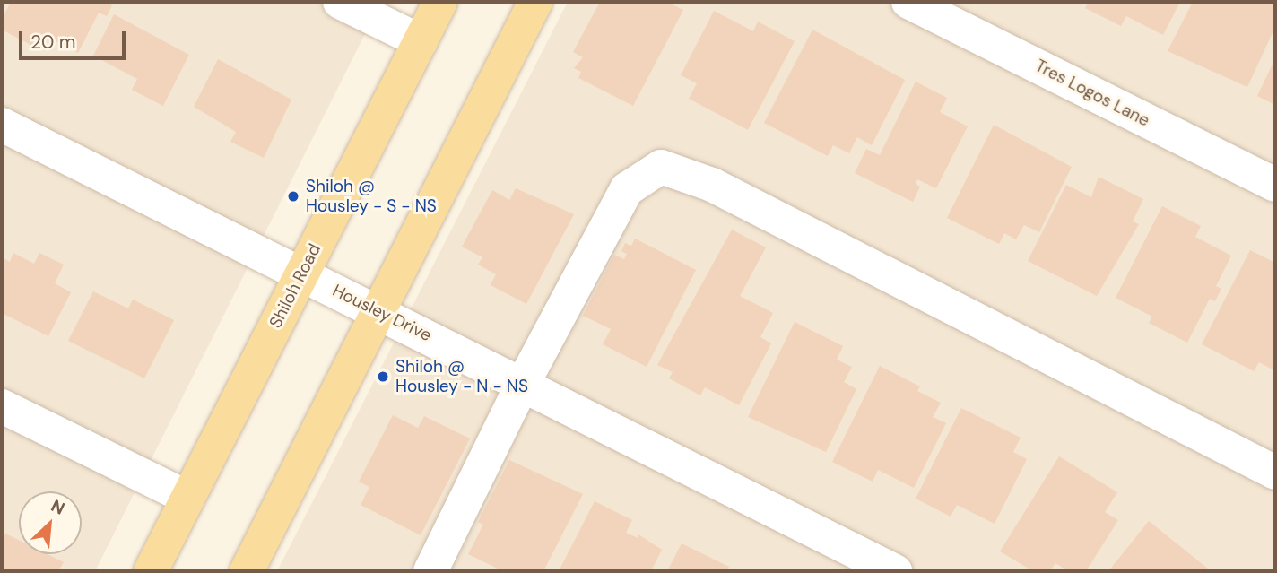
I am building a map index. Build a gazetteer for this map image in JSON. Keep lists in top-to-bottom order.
{
  "streets": {
    "main road": ["Shiloh Road"],
    "street": ["Tres Logos Lane", "Housley Drive"]
  },
  "crossings": [
    ["Shiloh Road", "Housley Drive"]
  ],
  "places": ["Shiloh @ Housley - S - NS", "Shiloh @ Housley - N - NS"],
  "scale_bar": "20 m",
  "north": "top right"
}
